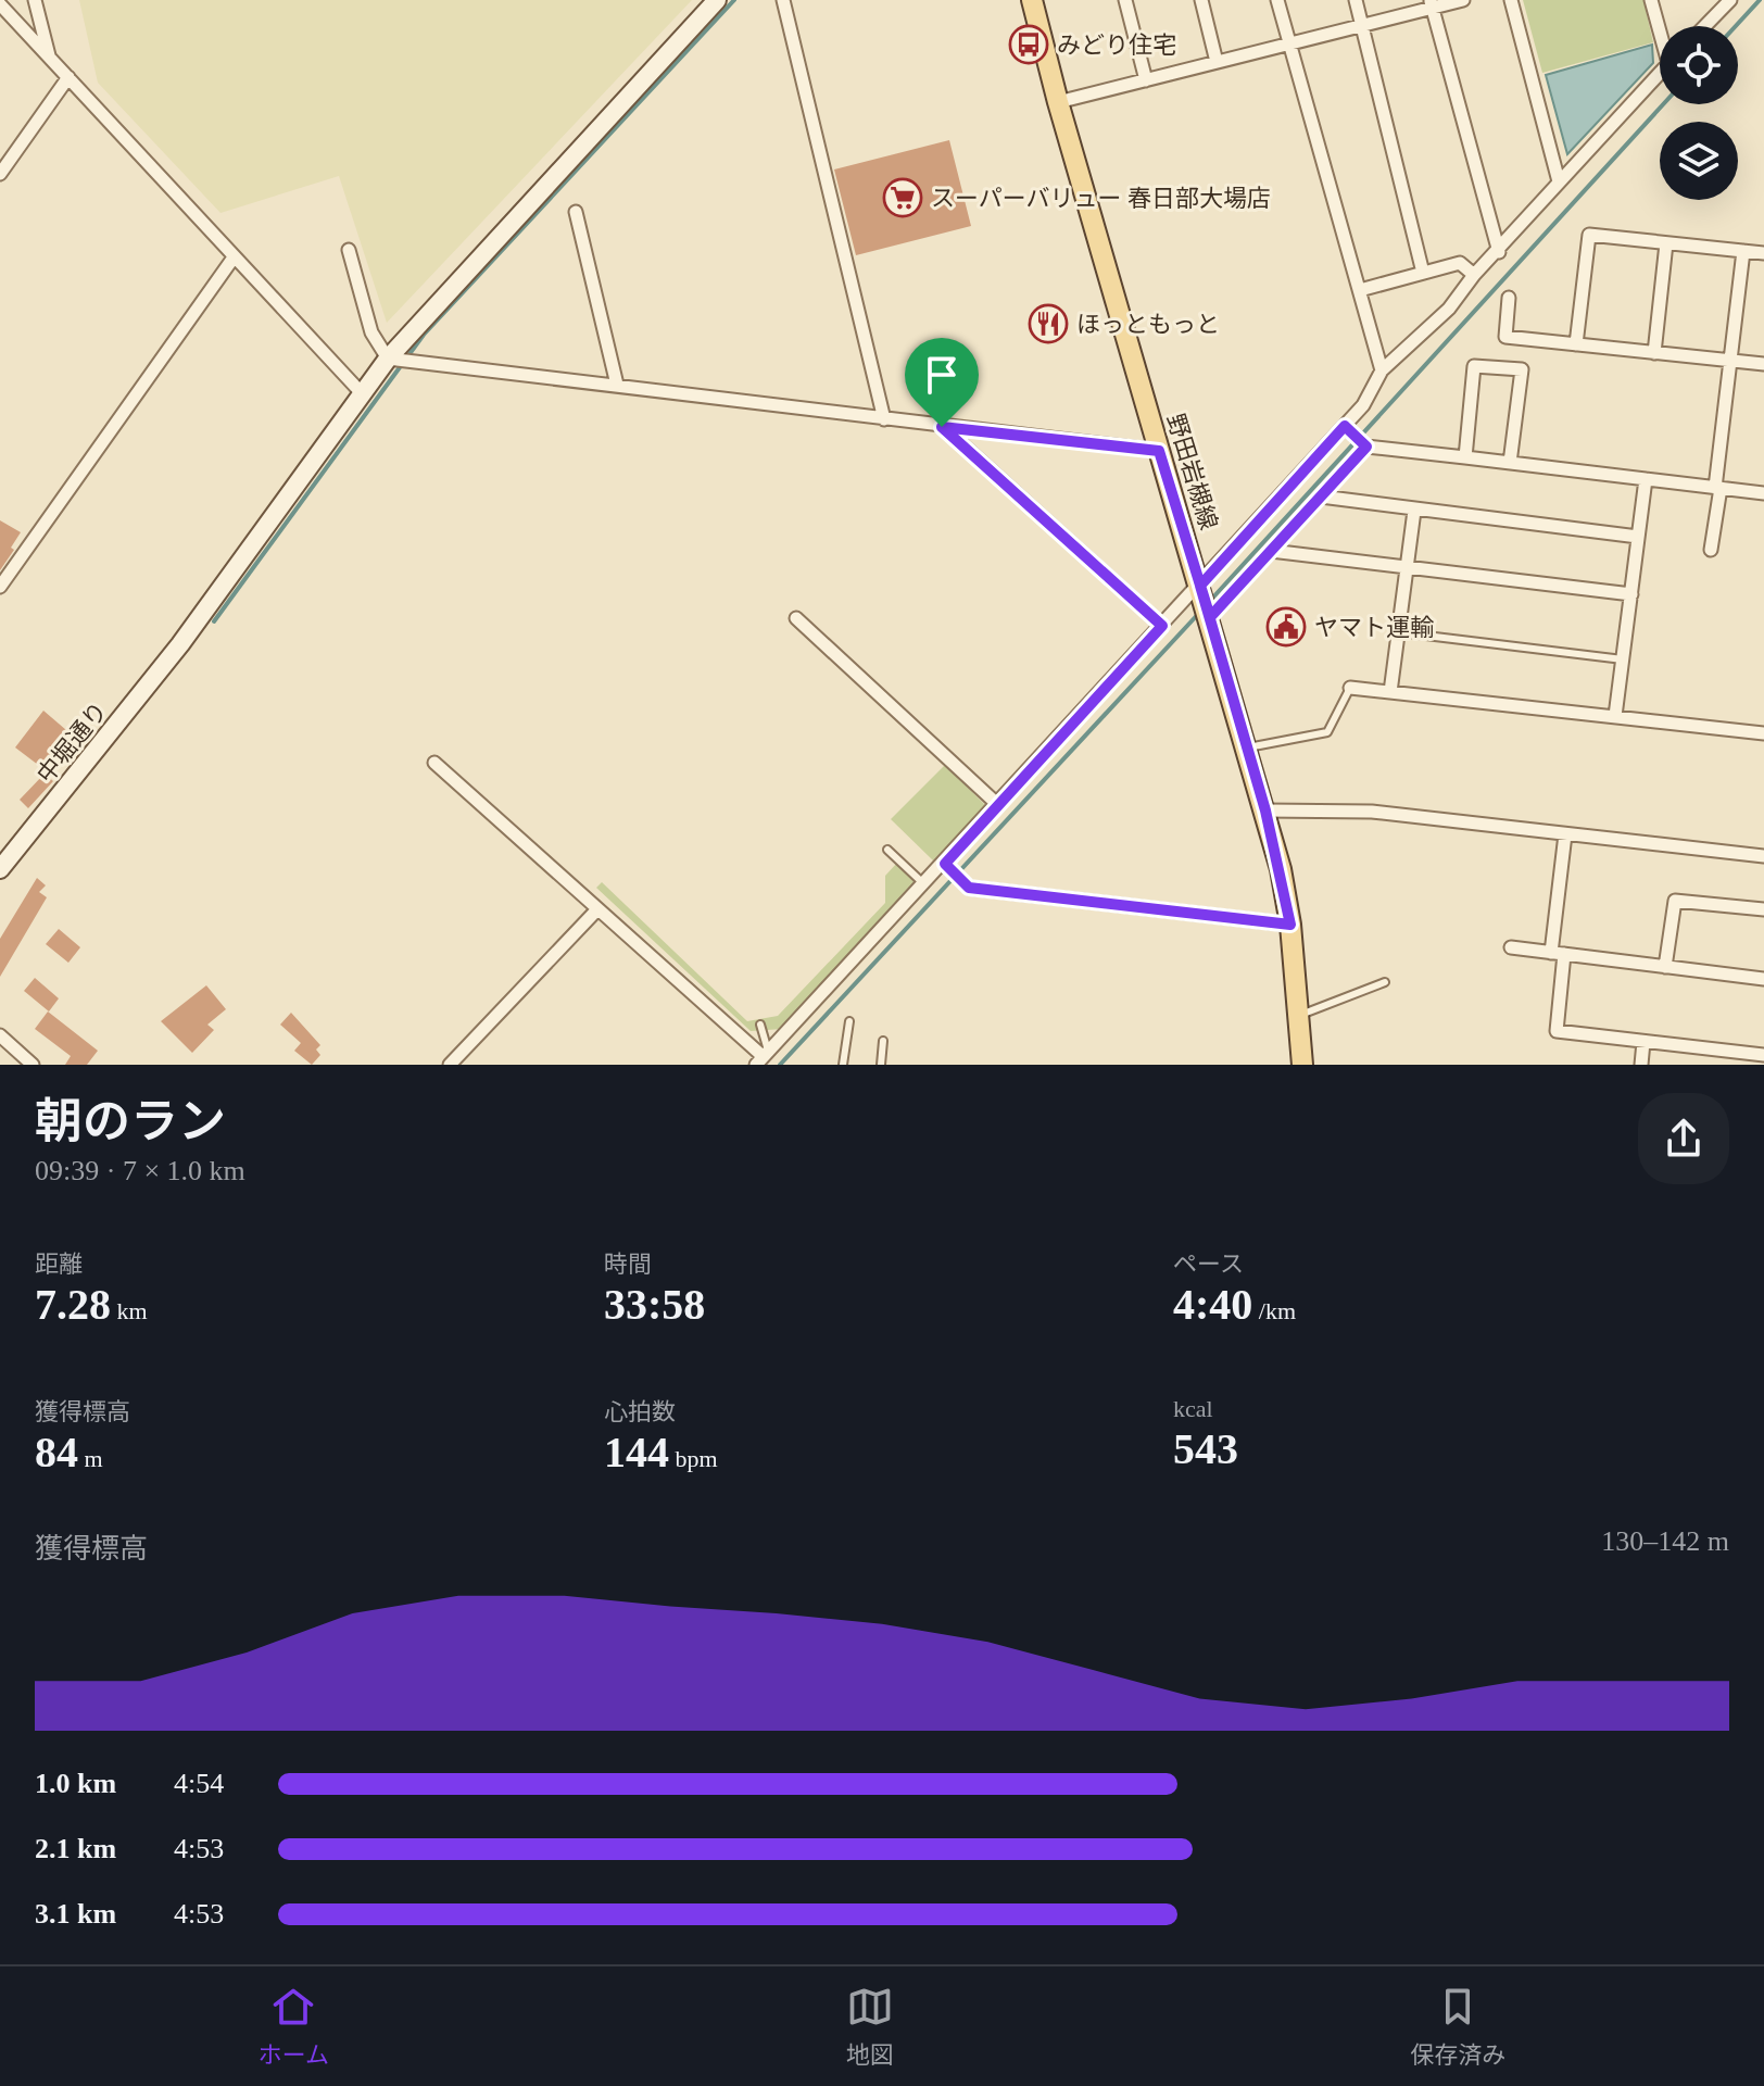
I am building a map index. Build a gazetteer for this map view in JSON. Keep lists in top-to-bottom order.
{
  "streets": {
    "main road": ["野田岩槻線"],
    "street": ["中堀通り"]
  },
  "places": {
    "bus stop": ["みどり住宅"],
    "supermarket": ["スーパーバリュー 春日部大場店"],
    "restaurant": ["ほっともっと"],
    "public building": ["ヤマト運輸"]
  },
  "page": {
    "heading": ["朝のラン", "09:39 · 7 × 1.0 km"],
    "stats": [
      ["距離", "7.28 km"],
      ["時間", "33:58"],
      ["ペース", "4:40 /km"],
      ["獲得標高", "84 m"],
      ["心拍数", "144 bpm"],
      ["kcal", "543"]
    ],
    "chart": ["獲得標高", "130–142 m"],
    "list": [
      {
        "name": "1.0 km",
        "note": "4:54"
      },
      {
        "name": "2.1 km",
        "note": "4:53"
      },
      {
        "name": "3.1 km",
        "note": "4:53"
      }
    ],
    "tabs": ["ホーム", "地図", "保存済み"]
  }
}
